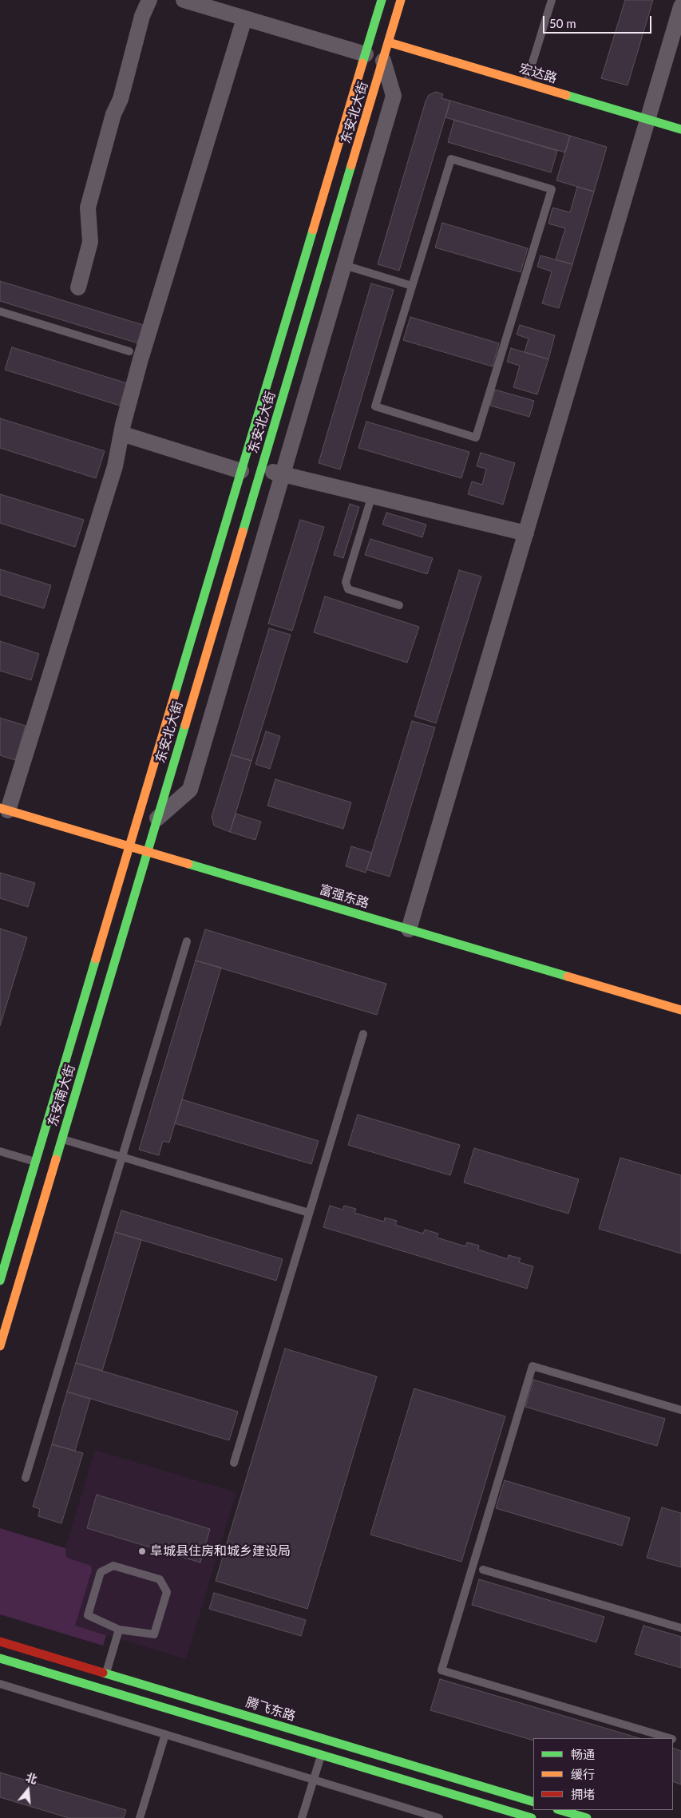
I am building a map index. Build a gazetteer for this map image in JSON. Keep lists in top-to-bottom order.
{
  "streets": {
    "main road": [
      "宏达路",
      "东安北大街",
      "富强东路",
      "东安南大街",
      "腾飞东路"
    ]
  },
  "crossings": [
    ["宏达路", "东安北大街"],
    ["东安北大街", "富强东路"],
    ["东安北大街", "东安南大街"],
    ["富强东路", "东安南大街"]
  ],
  "places": ["阜城县住房和城乡建设局"],
  "legend": ["畅通", "缓行", "拥堵"],
  "scale_bar": "50 m",
  "north": "top"
}
